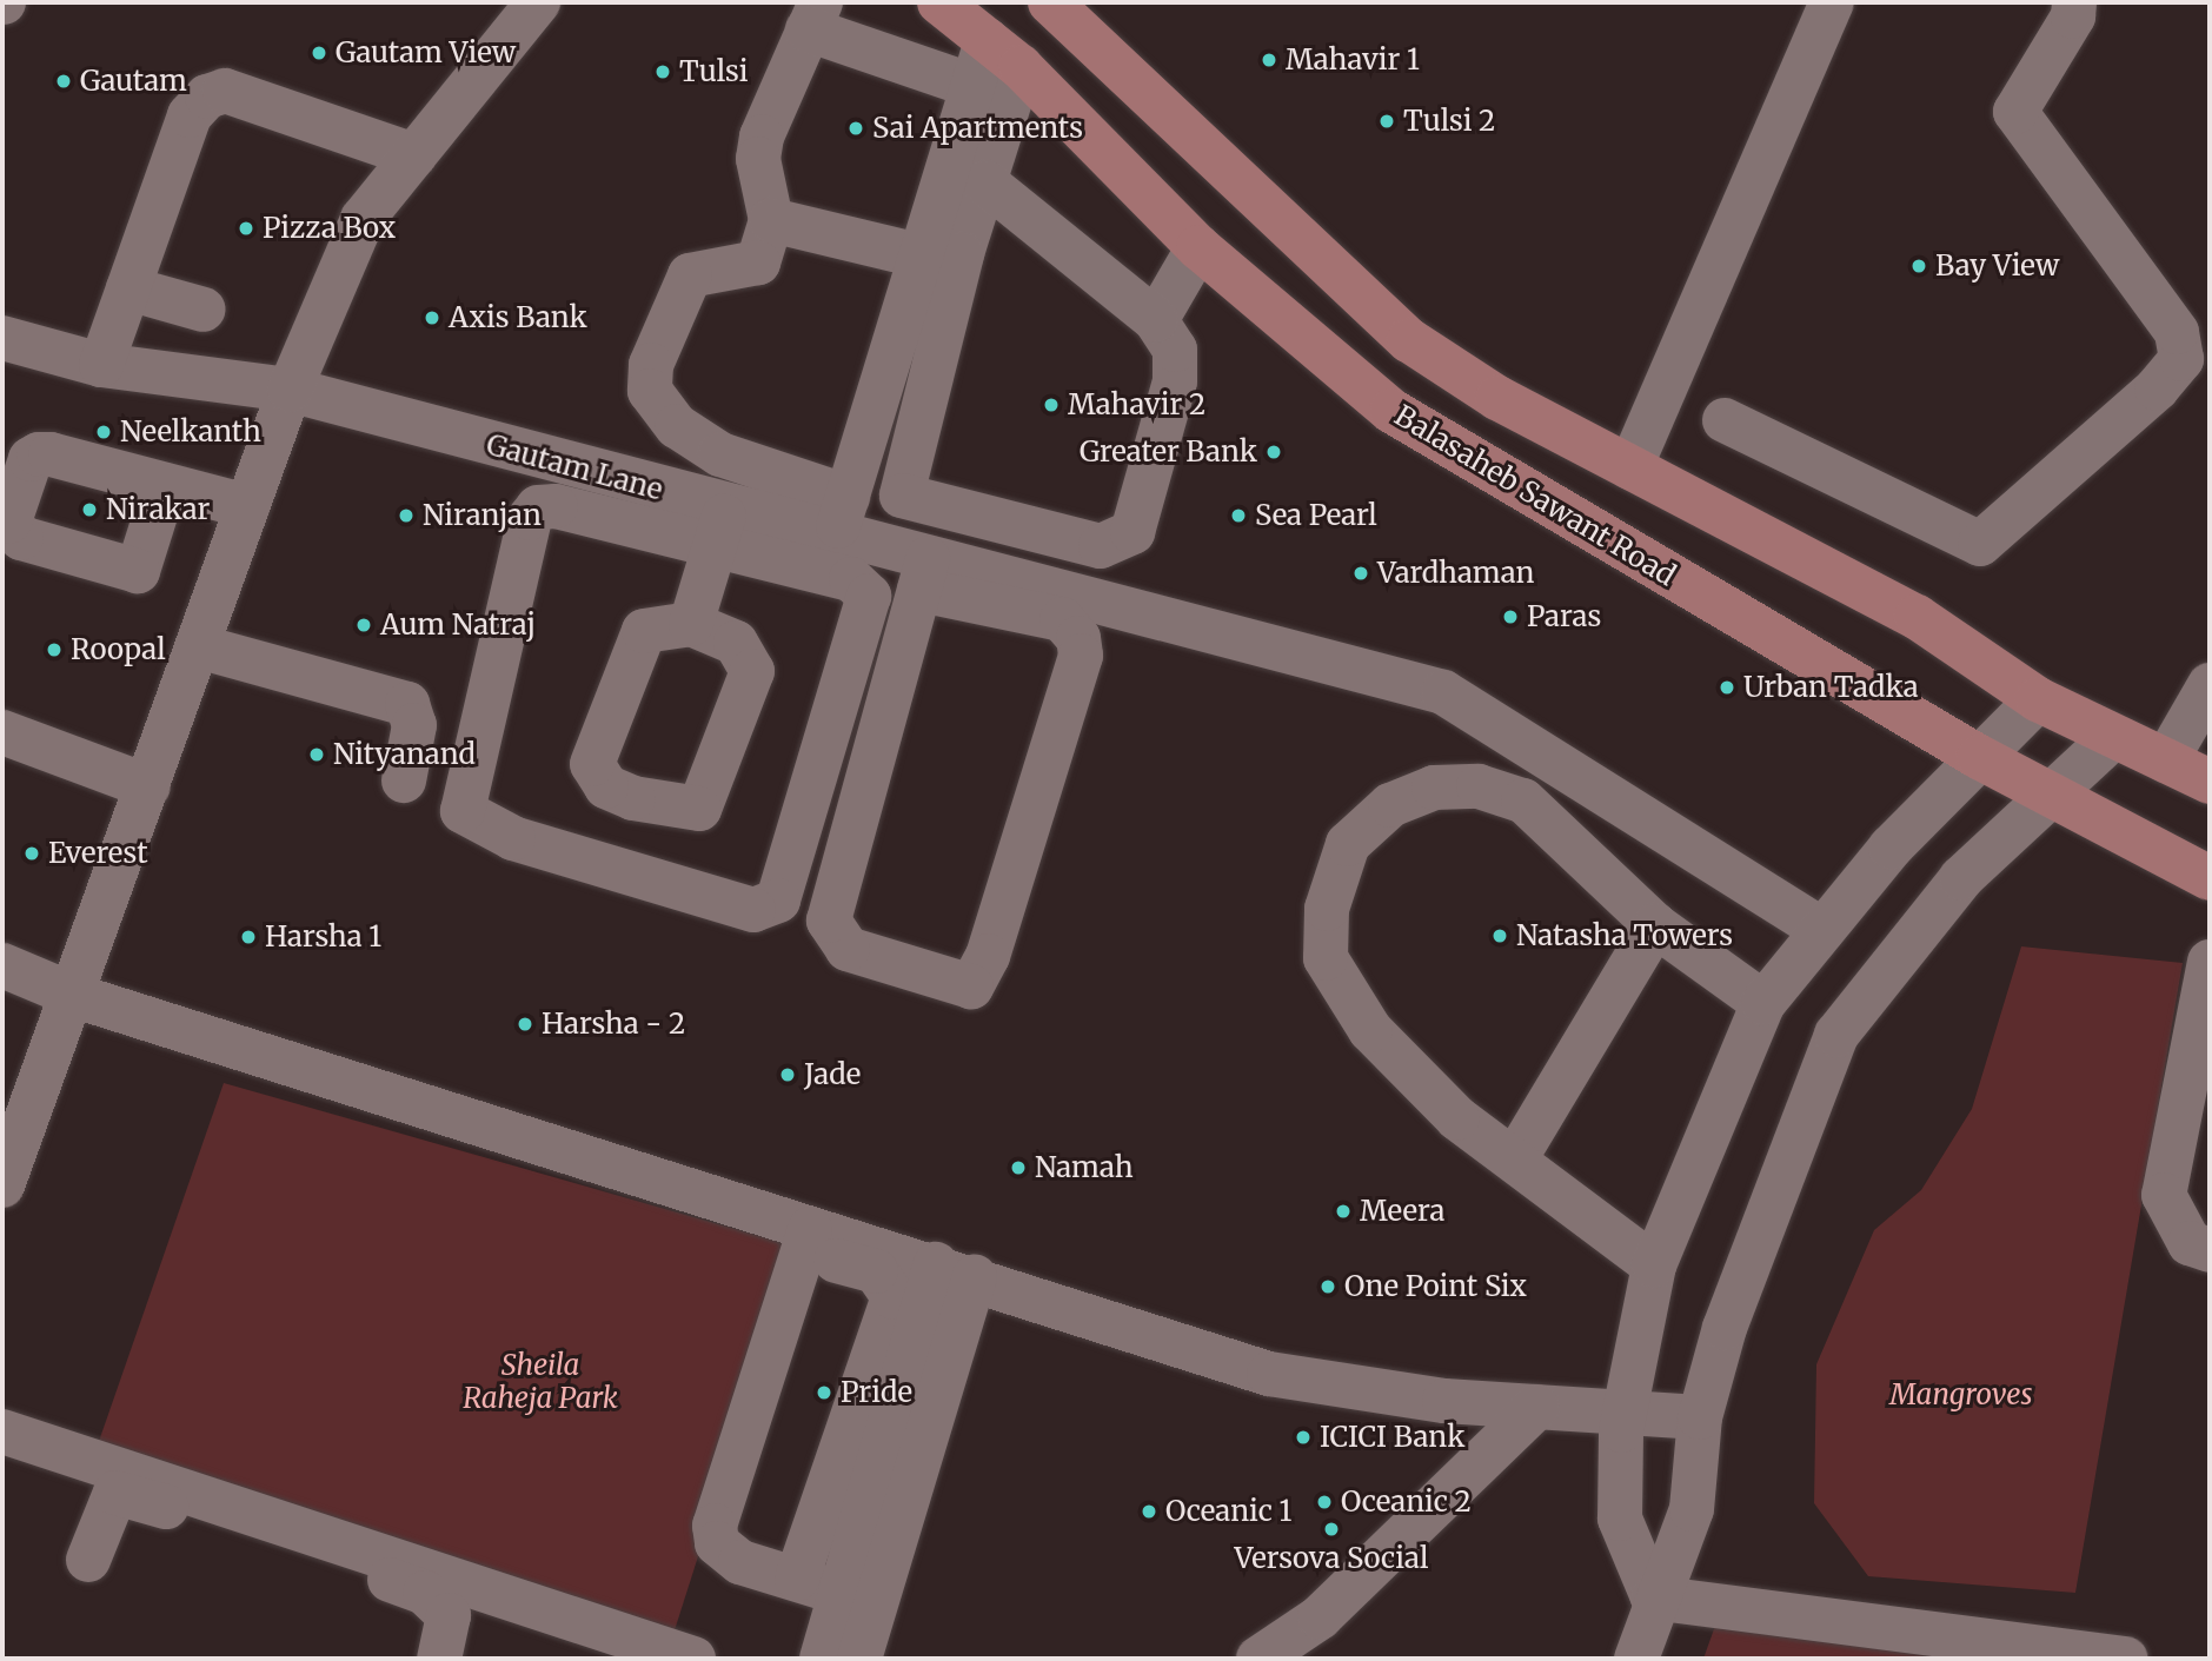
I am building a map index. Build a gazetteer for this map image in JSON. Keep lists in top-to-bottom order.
{
  "streets": {
    "main road": ["Balasaheb Sawant Road"],
    "street": ["Gautam Lane"]
  },
  "parks": ["Sheila Raheja Park", "Mangroves"],
  "places": [
    "Gautam View",
    "Mahavir 1",
    "Tulsi",
    "Gautam",
    "Tulsi 2",
    "Sai Apartments",
    "Pizza Box",
    "Bay View",
    "Axis Bank",
    "Mahavir 2",
    "Neelkanth",
    "Greater Bank",
    "Nirakar",
    "Niranjan",
    "Sea Pearl",
    "Vardhaman",
    "Paras",
    "Aum Natraj",
    "Roopal",
    "Urban Tadka",
    "Nityanand",
    "Everest",
    "Natasha Towers",
    "Harsha 1",
    "Harsha - 2",
    "Jade",
    "Namah",
    "Meera",
    "One Point Six",
    "Pride",
    "ICICI Bank",
    "Oceanic 2",
    "Oceanic 1",
    "Versova Social"
  ]
}
